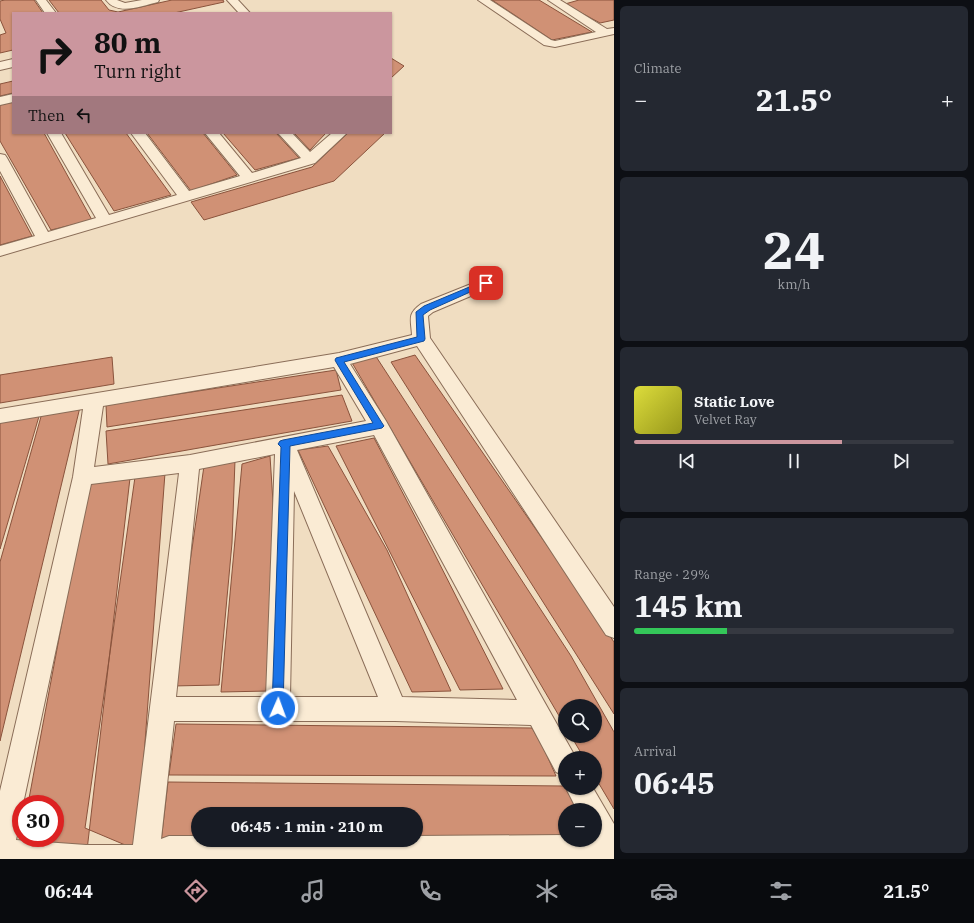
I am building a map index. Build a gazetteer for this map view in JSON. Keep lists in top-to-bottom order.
{
  "page": {
    "tile": [
      "Climate",
      ["24", "km/h"],
      ["Range · 29%", "145 km"],
      ["Arrival", "06:45"]
    ],
    "turn": ["80 m", "Turn right"],
    "heat": ["−", "21.5°", "+"],
    "then": "Then",
    "song": ["Static Love", "Velvet Ray"],
    "map_buttons": ["+", "−"],
    "limit": "30",
    "trip": "06:45 · 1 min · 210 m",
    "tabs": ["06:44", "21.5°"]
  }
}
